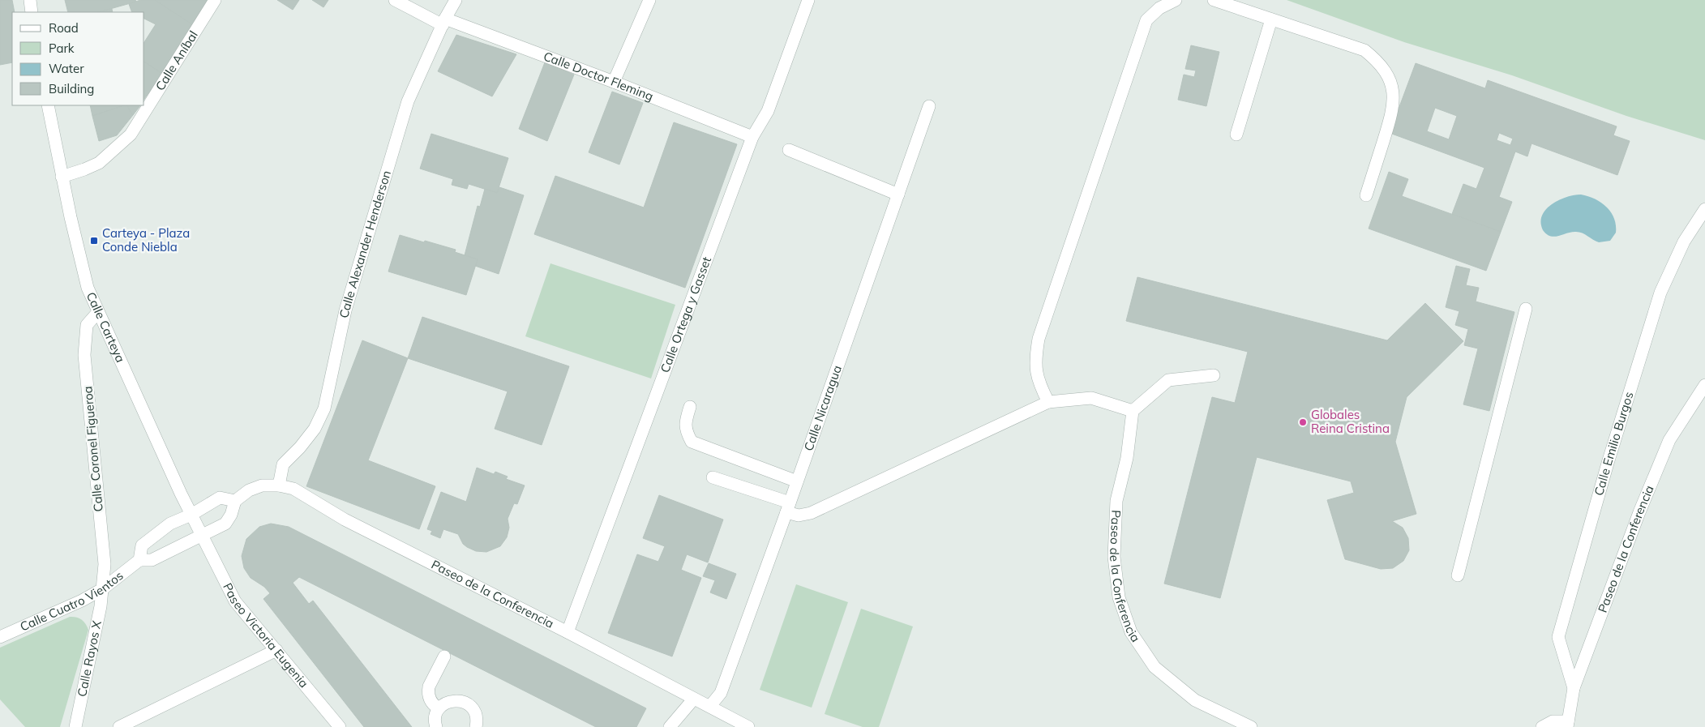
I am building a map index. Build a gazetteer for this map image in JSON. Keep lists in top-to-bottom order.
{
  "streets": {
    "street": [
      "Calle Aníbal",
      "Calle Doctor Fleming",
      "Calle Alexander Henderson",
      "Calle Ortega y Gasset",
      "Calle Carteya",
      "Calle Nicaragua",
      "Calle Emilio Burgos",
      "Calle Coronel Figueroa",
      "Paseo de la Conferencia",
      "Calle Cuatro Vientos",
      "Paseo Victoria Eugenia",
      "Calle Rayos X"
    ]
  },
  "crossings": [
    ["Calle Aníbal", "Calle Carteya"],
    ["Calle Doctor Fleming", "Calle Alexander Henderson"],
    ["Calle Doctor Fleming", "Calle Ortega y Gasset"],
    ["Calle Alexander Henderson", "Paseo de la Conferencia"],
    ["Calle Ortega y Gasset", "Paseo de la Conferencia"],
    ["Calle Carteya", "Calle Coronel Figueroa"],
    ["Calle Carteya", "Calle Cuatro Vientos"],
    ["Calle Carteya", "Paseo Victoria Eugenia"],
    ["Calle Nicaragua", "Paseo de la Conferencia"],
    ["Calle Emilio Burgos", "Paseo de la Conferencia"],
    ["Calle Coronel Figueroa", "Calle Cuatro Vientos"],
    ["Calle Coronel Figueroa", "Calle Rayos X"],
    ["Paseo de la Conferencia", "Calle Cuatro Vientos"],
    ["Calle Cuatro Vientos", "Paseo Victoria Eugenia"],
    ["Calle Cuatro Vientos", "Calle Rayos X"]
  ],
  "places": {
    "transit": ["Carteya - Plaza Conde Niebla"],
    "other": ["Globales Reina Cristina"]
  },
  "legend": [
    "Road",
    "Park",
    "Water",
    "Building"
  ]
}
